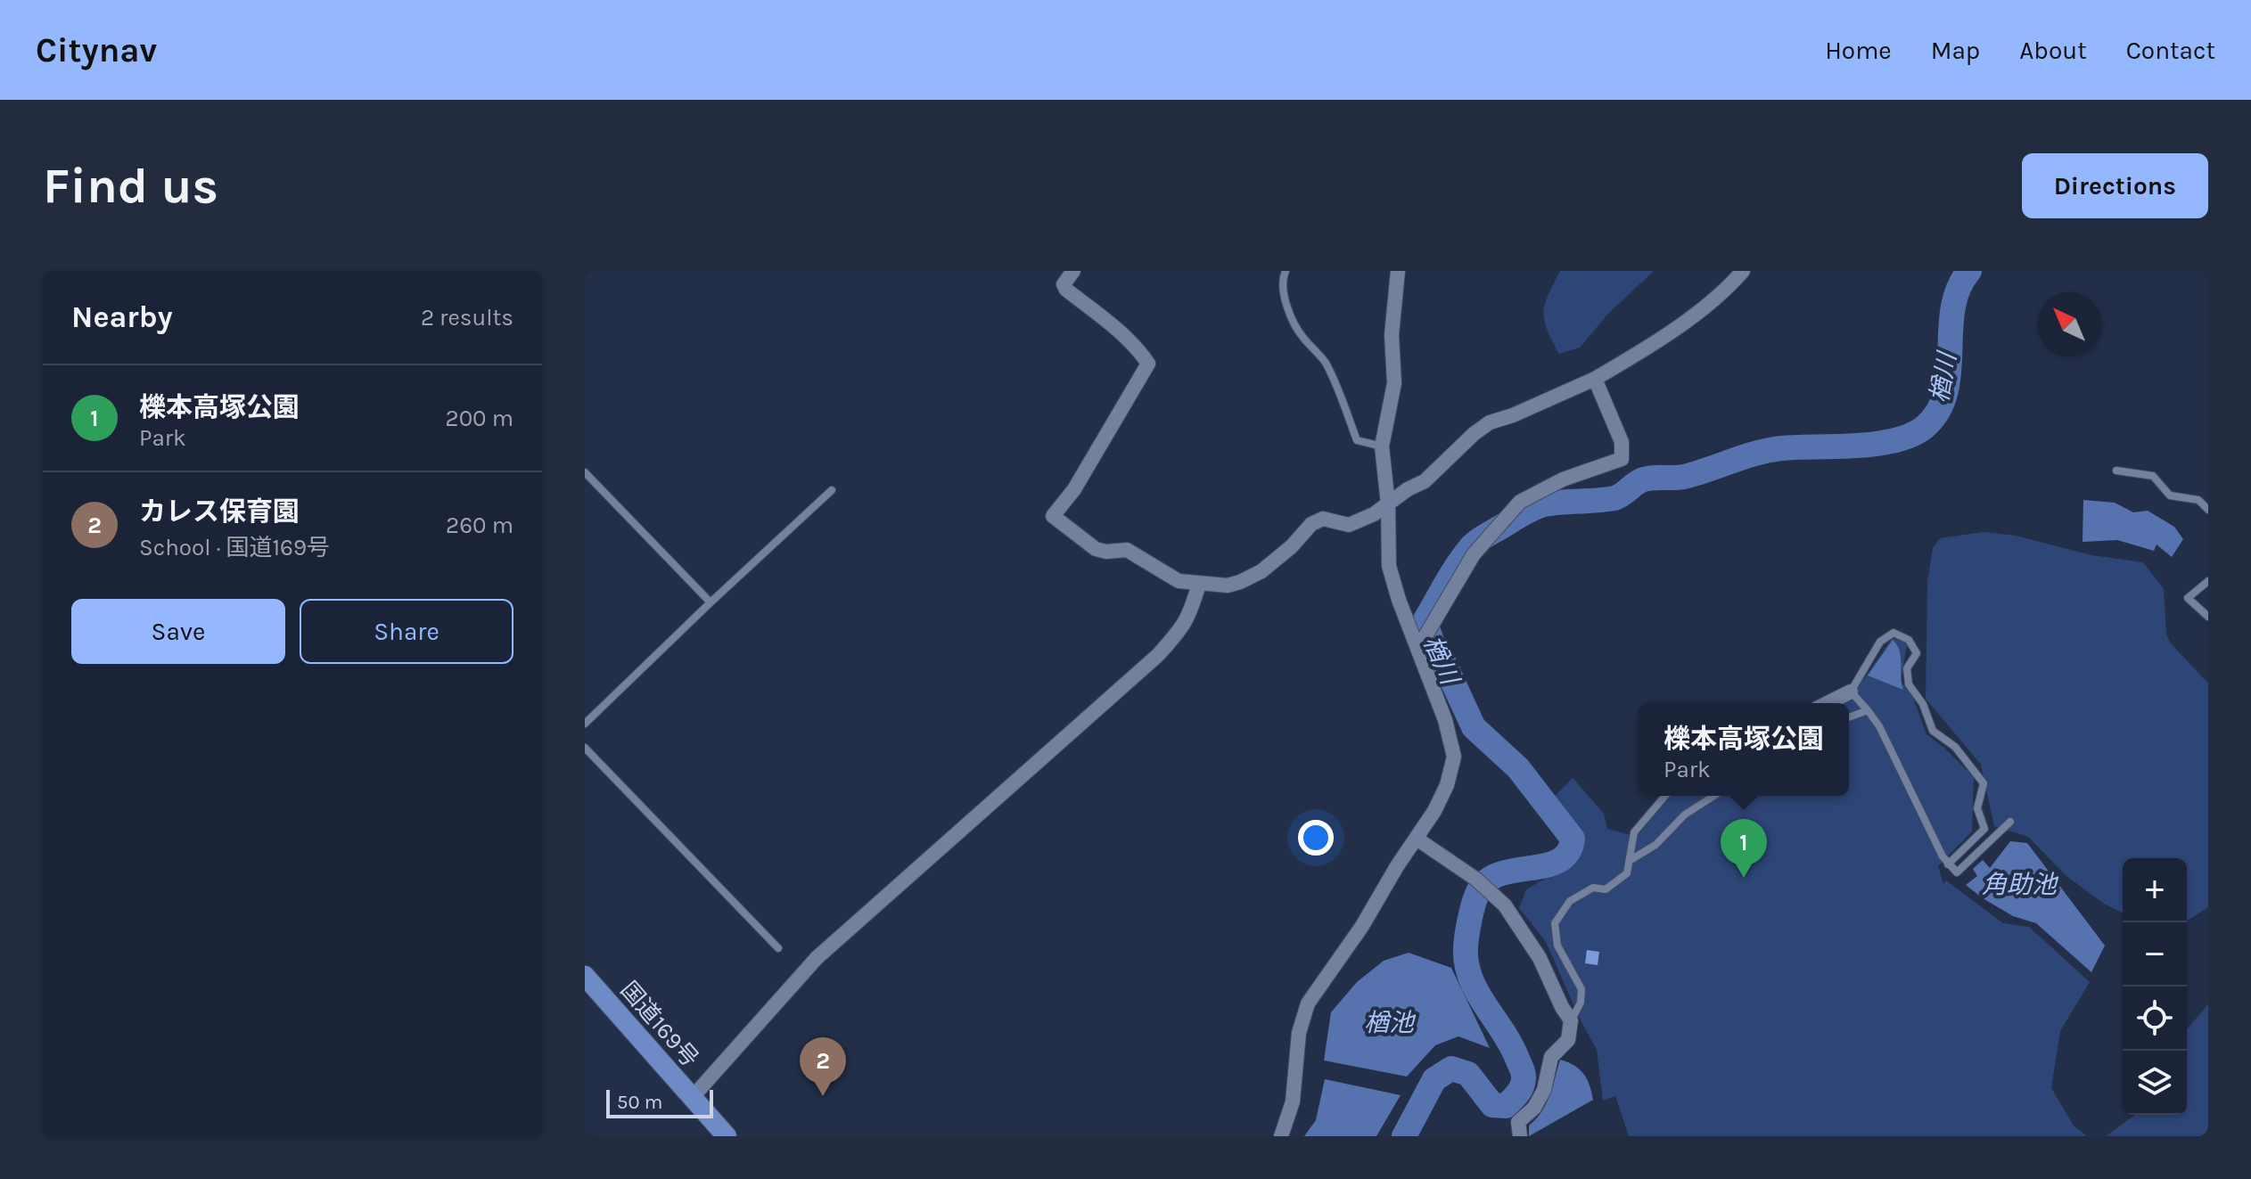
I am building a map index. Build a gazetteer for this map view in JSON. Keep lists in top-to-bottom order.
{
  "streets": {
    "highway": ["国道169号"]
  },
  "water": ["楢川", "角助池", "楢池"],
  "scale_bar": "50 m",
  "north": "top left",
  "page": {
    "header": "Citynav",
    "nav": [
      "Home",
      "Map",
      "About",
      "Contact"
    ],
    "buttons": [
      "Directions",
      ["Save", "Share"]
    ],
    "title": "Find us",
    "heading": ["Nearby", "2 results"],
    "list": [
      {
        "mark": "1",
        "name": "櫟本高塚公園",
        "note": "Park",
        "value": "200 m"
      },
      {
        "mark": "2",
        "name": "カレス保育園",
        "note": "School · 国道169号",
        "value": "260 m"
      }
    ],
    "popup": ["櫟本高塚公園", "Park"],
    "pins": ["1", "2"],
    "map_buttons": ["+", "−"],
    "scale": "50 m"
  }
}
